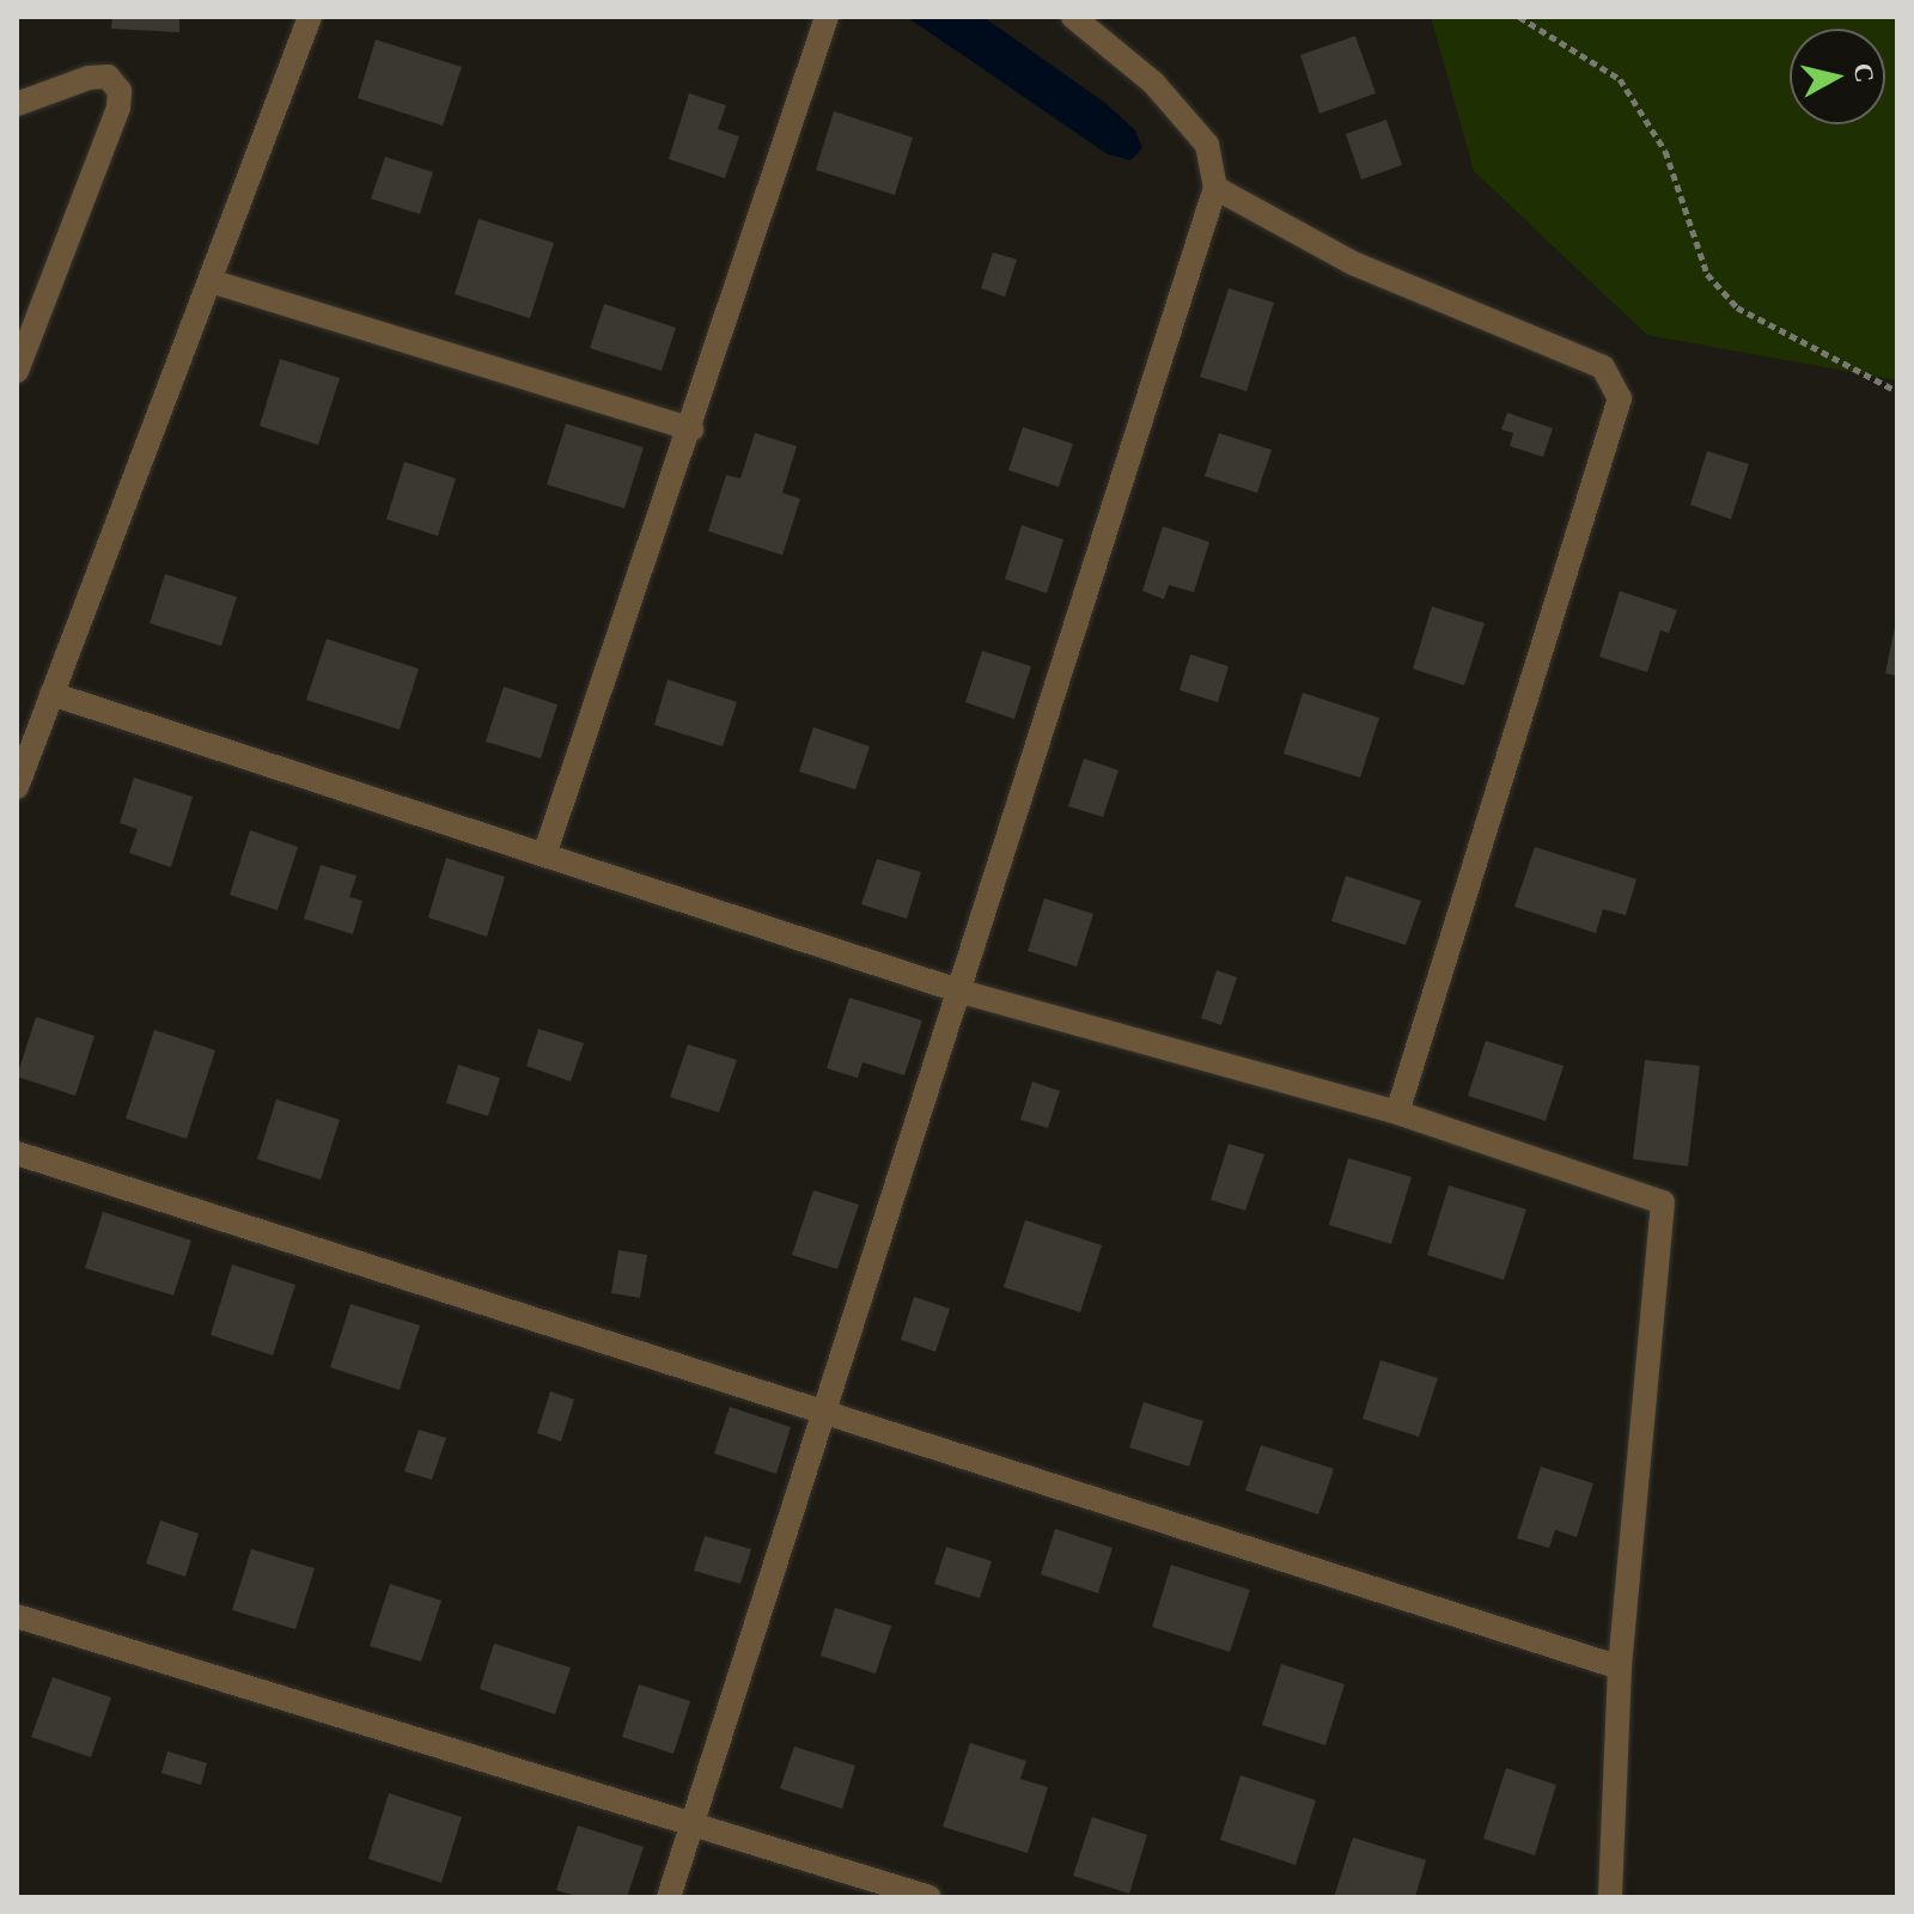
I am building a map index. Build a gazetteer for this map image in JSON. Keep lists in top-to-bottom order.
{
  "north": "right"
}
